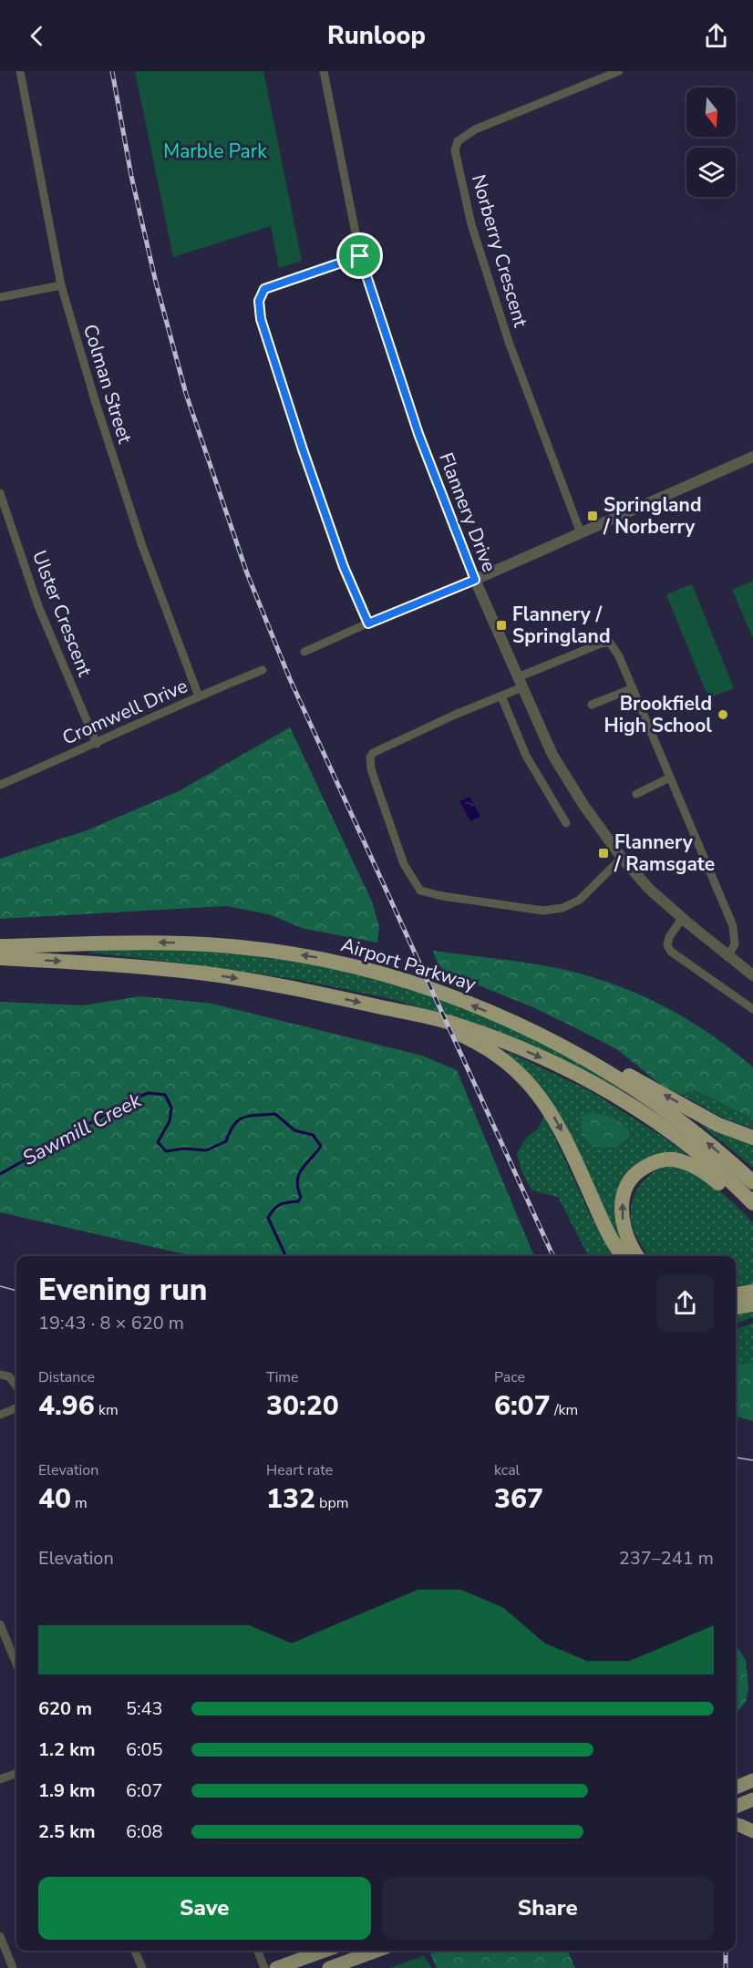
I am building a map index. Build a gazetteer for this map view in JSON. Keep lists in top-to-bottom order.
{
  "streets": {
    "highway": ["Airport Parkway"],
    "street": [
      "Norberry Crescent",
      "Colman Street",
      "Flannery Drive",
      "Ulster Crescent",
      "Cromwell Drive"
    ]
  },
  "crossings": [
    ["Colman Street", "Cromwell Drive"],
    ["Ulster Crescent", "Cromwell Drive"]
  ],
  "water": ["Sawmill Creek"],
  "parks": ["Marble Park"],
  "places": {
    "transit": ["Springland / Norberry", "Flannery / Springland", "Flannery / Ramsgate"],
    "other": ["Brookfield High School"]
  },
  "north": "bottom",
  "page": {
    "header": "Runloop",
    "heading": ["Evening run", "19:43 · 8 × 620 m"],
    "stats": [
      ["Distance", "4.96 km"],
      ["Time", "30:20"],
      ["Pace", "6:07 /km"],
      ["Elevation", "40 m"],
      ["Heart rate", "132 bpm"],
      ["kcal", "367"]
    ],
    "chart": ["Elevation", "237–241 m"],
    "list": [
      {
        "name": "620 m",
        "note": "5:43"
      },
      {
        "name": "1.2 km",
        "note": "6:05"
      },
      {
        "name": "1.9 km",
        "note": "6:07"
      },
      {
        "name": "2.5 km",
        "note": "6:08"
      }
    ],
    "buttons": ["Save", "Share"]
  }
}
